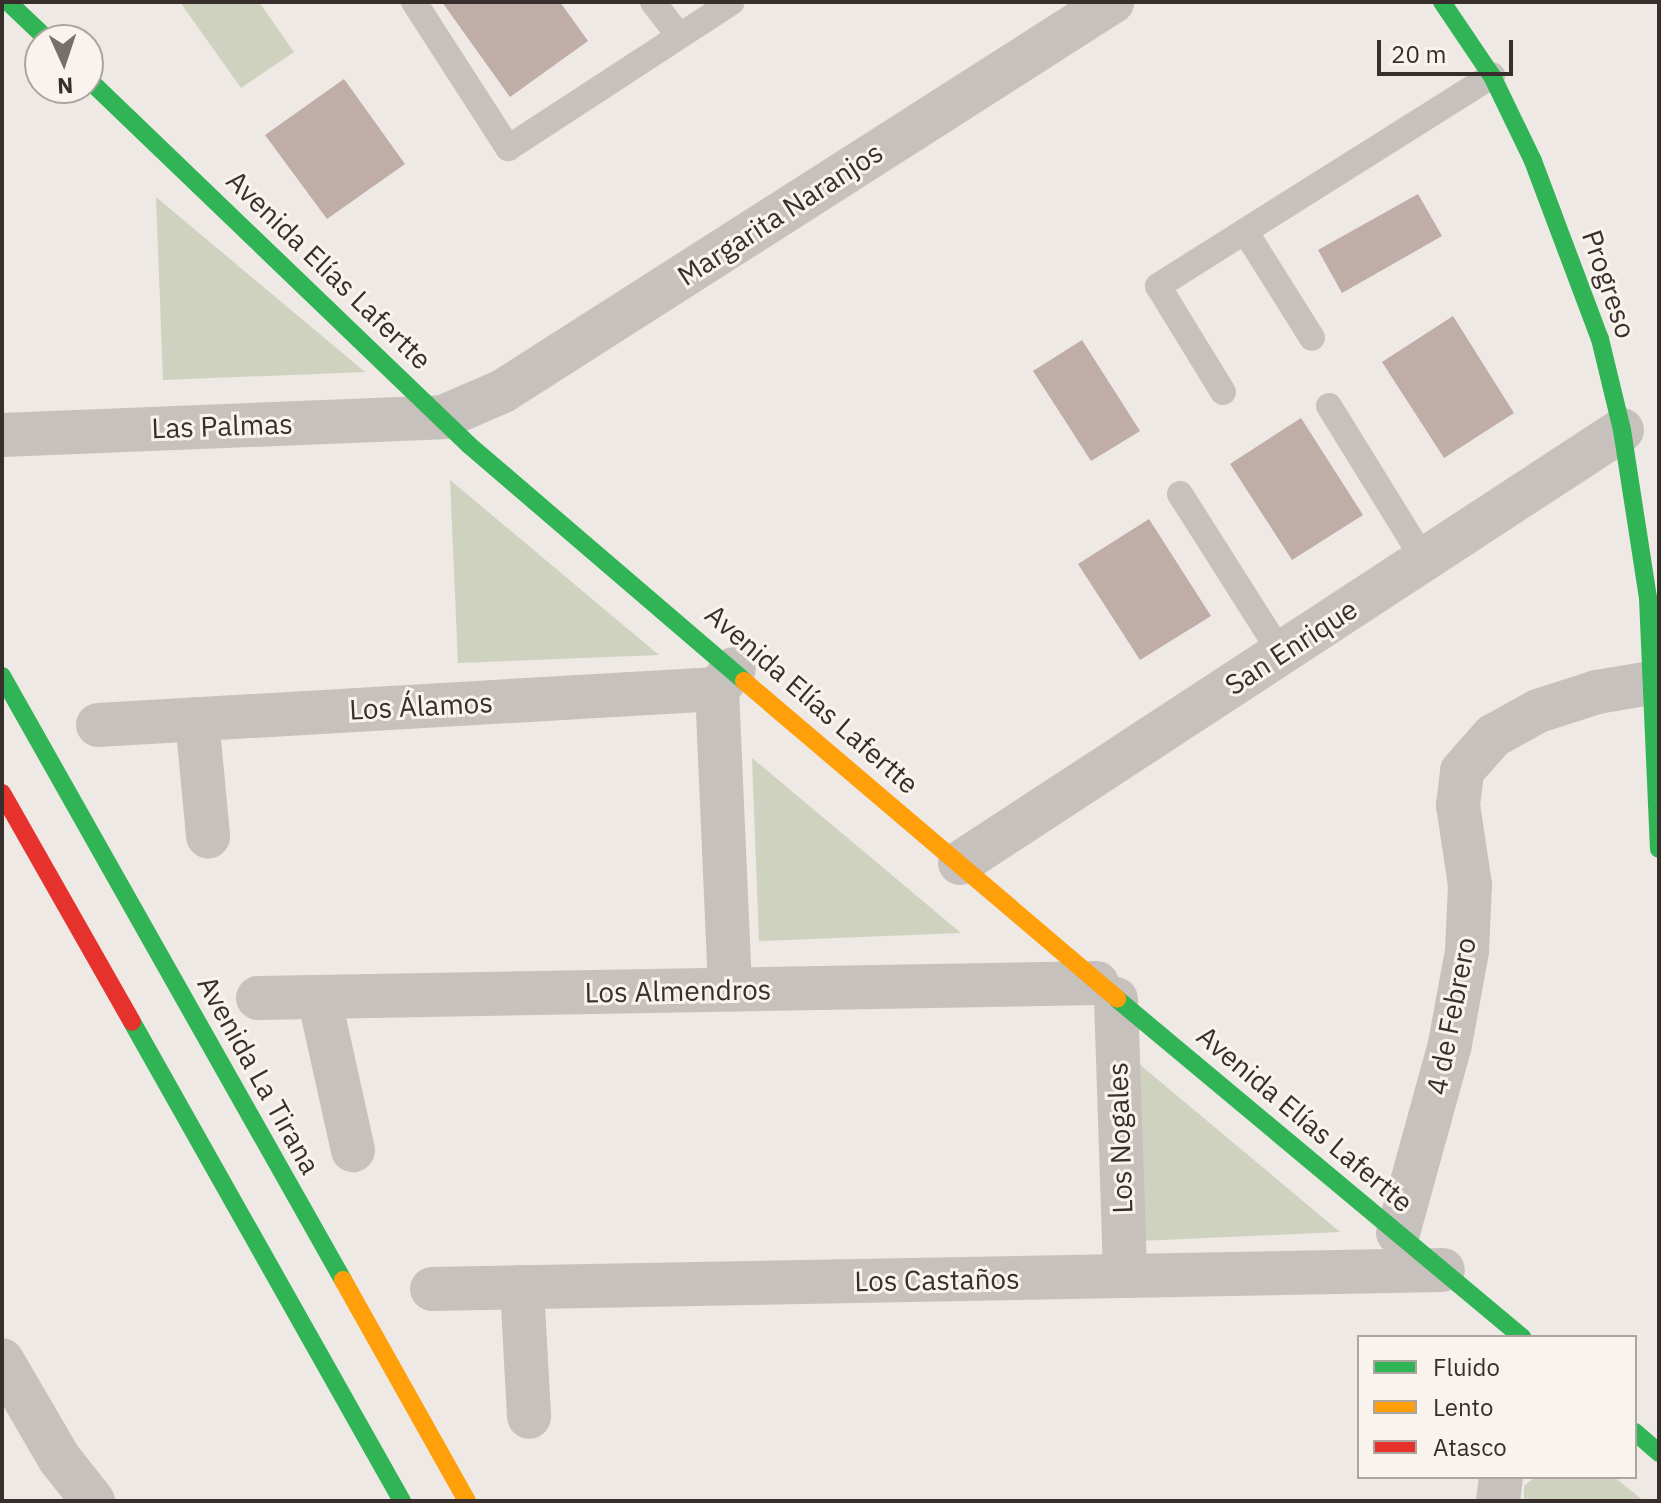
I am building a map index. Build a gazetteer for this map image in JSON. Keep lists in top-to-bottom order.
{
  "streets": {
    "main road": ["Avenida Elías Lafertte", "Progreso", "Avenida La Tirana"],
    "street": [
      "Margarita Naranjos",
      "Las Palmas",
      "San Enrique",
      "Los Álamos",
      "Los Almendros",
      "4 de Febrero",
      "Los Nogales",
      "Los Castaños"
    ]
  },
  "crossings": [
    ["Margarita Naranjos", "Avenida Elías Lafertte"],
    ["Margarita Naranjos", "Las Palmas"],
    ["Avenida Elías Lafertte", "Las Palmas"],
    ["Avenida Elías Lafertte", "San Enrique"],
    ["Avenida Elías Lafertte", "Los Álamos"],
    ["Avenida Elías Lafertte", "Los Almendros"],
    ["Avenida Elías Lafertte", "4 de Febrero"],
    ["Avenida Elías Lafertte", "Los Nogales"],
    ["Avenida Elías Lafertte", "Los Castaños"],
    ["Progreso", "San Enrique"],
    ["Progreso", "4 de Febrero"],
    ["Los Almendros", "Los Nogales"],
    ["Los Nogales", "Los Castaños"]
  ],
  "legend": ["Fluido", "Lento", "Atasco"],
  "scale_bar": "20 m",
  "north": "bottom"
}
